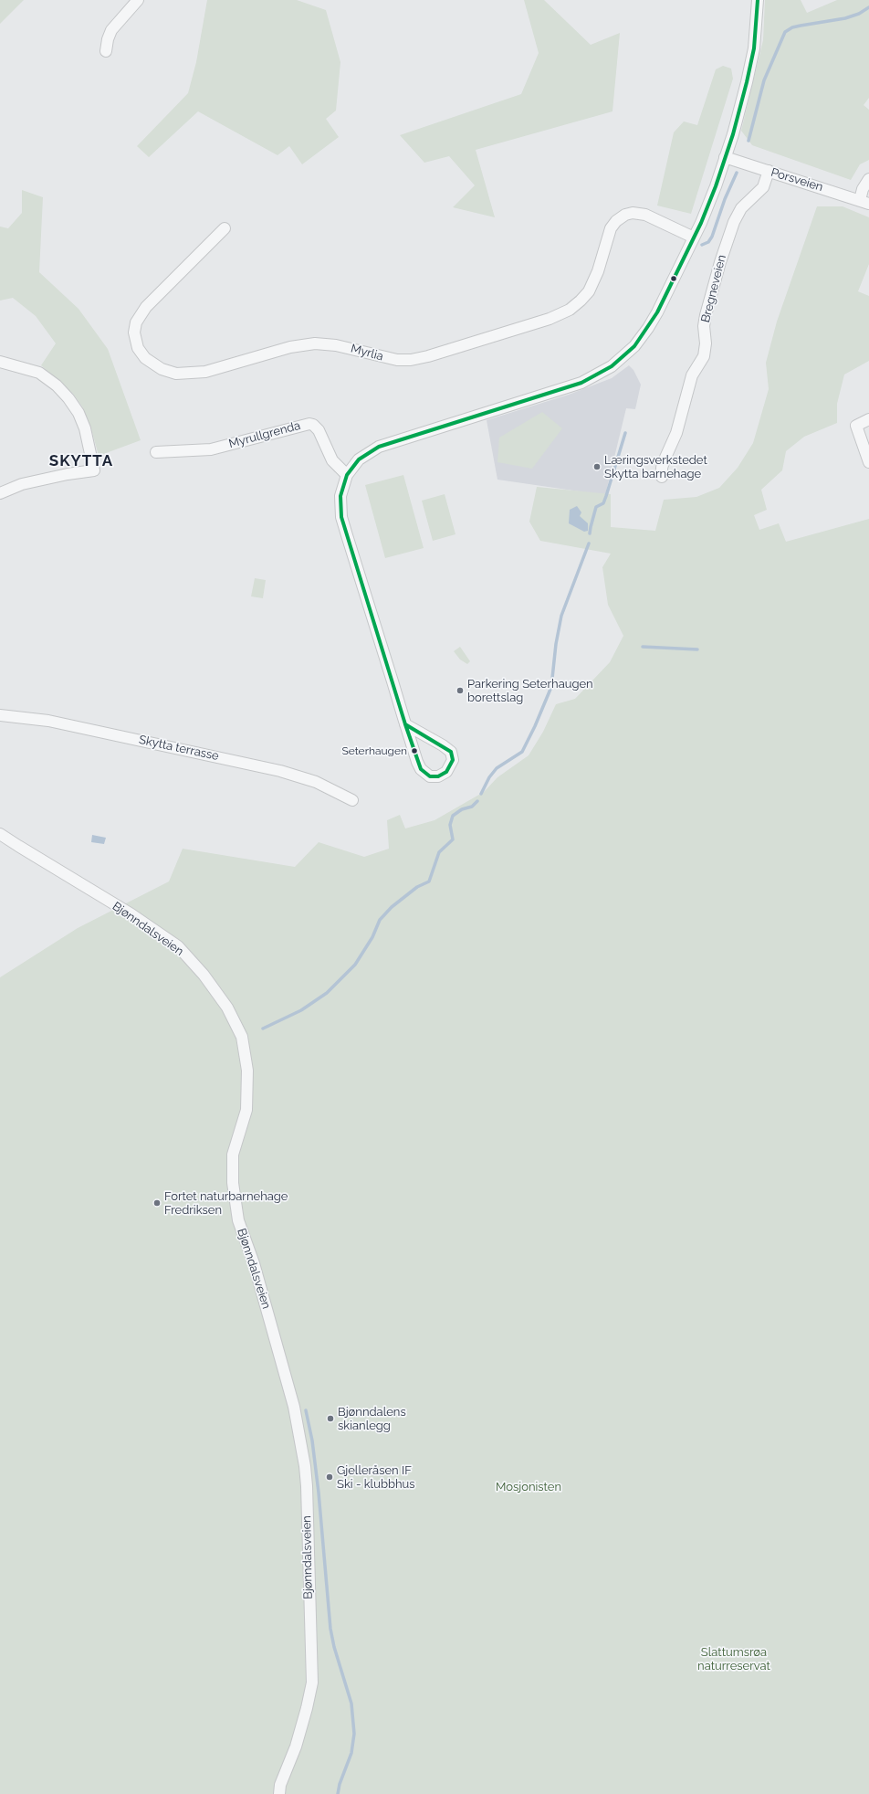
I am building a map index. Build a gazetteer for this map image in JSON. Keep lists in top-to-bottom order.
{
  "streets": {
    "street": [
      "Porsveien",
      "Bregneveien",
      "Myrlia",
      "Myrullgrenda",
      "Skytta terrasse",
      "Bjønndalsveien"
    ]
  },
  "crossings": [
    ["Porsveien", "Bregneveien"]
  ],
  "districts": ["SKYTTA"],
  "parks": ["Mosjonisten", "Slattumsrøa naturreservat"],
  "places": [
    "Læringsverkstedet Skytta barnehage",
    "Parkering Seterhaugen borettslag",
    "Seterhaugen",
    "Fortet naturbarnehage Fredriksen",
    "Bjønndalens skianlegg",
    "Gjelleråsen IF Ski - klubbhus"
  ]
}
